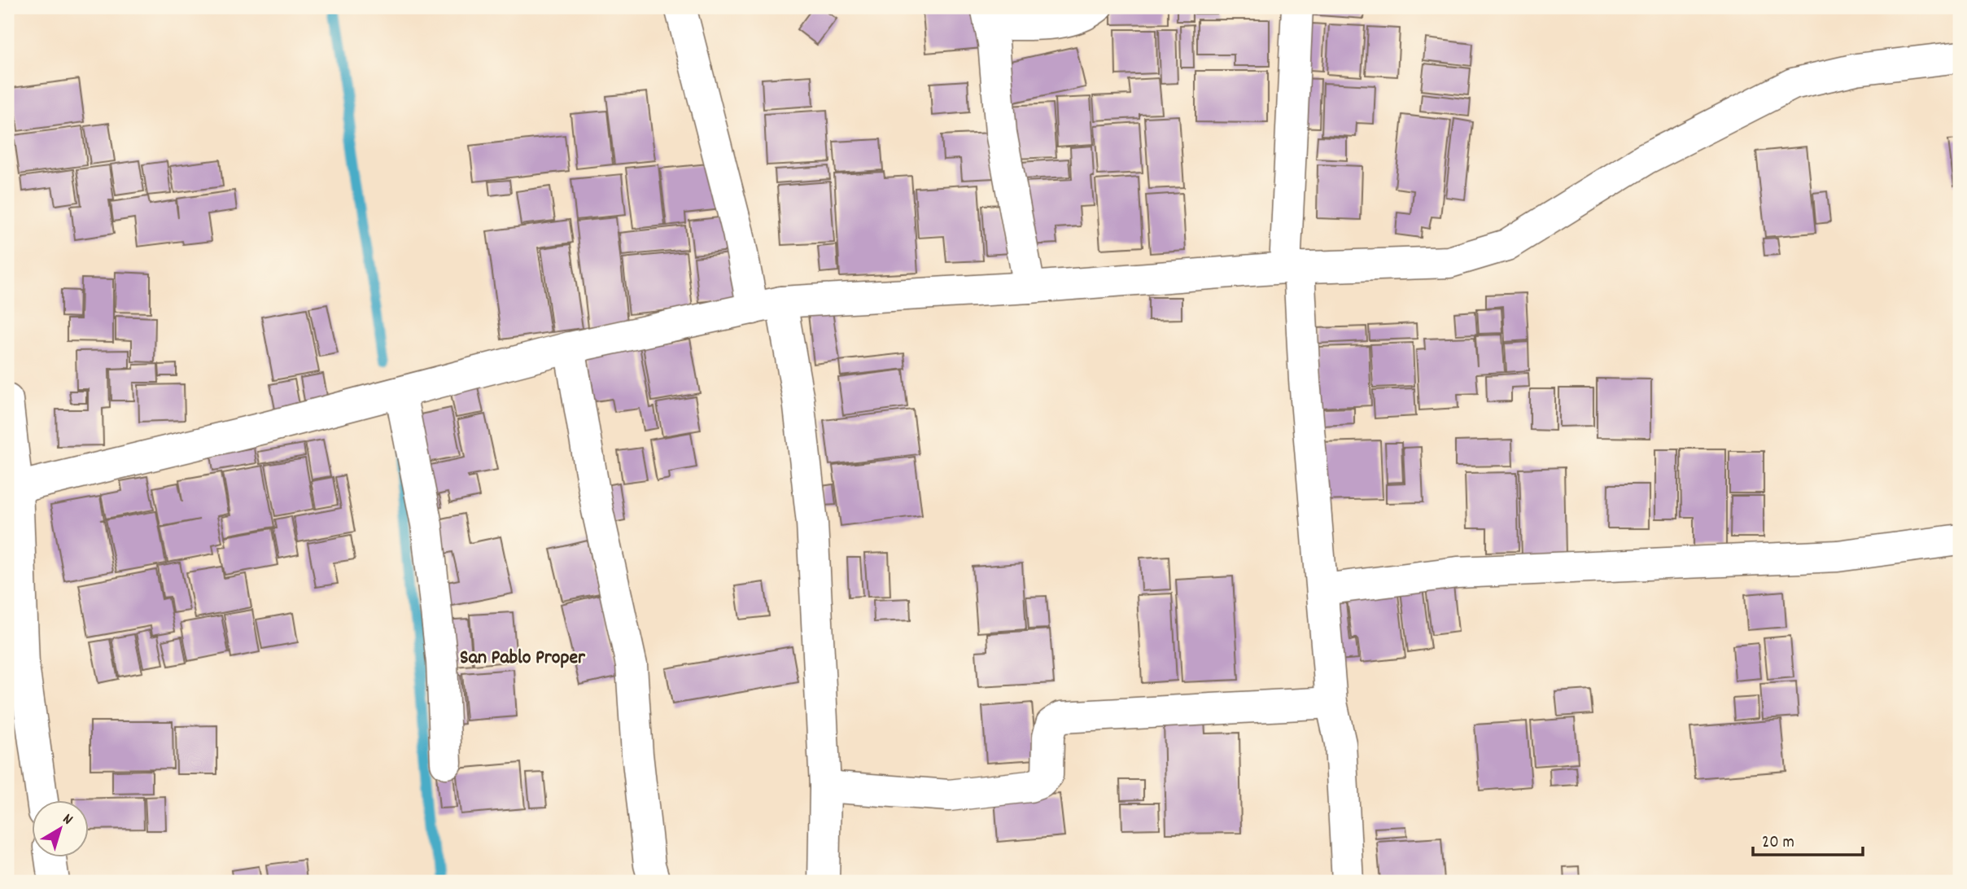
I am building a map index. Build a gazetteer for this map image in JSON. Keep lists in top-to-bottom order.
{
  "districts": ["San Pablo Proper"],
  "scale_bar": "20 m",
  "north": "top right"
}
